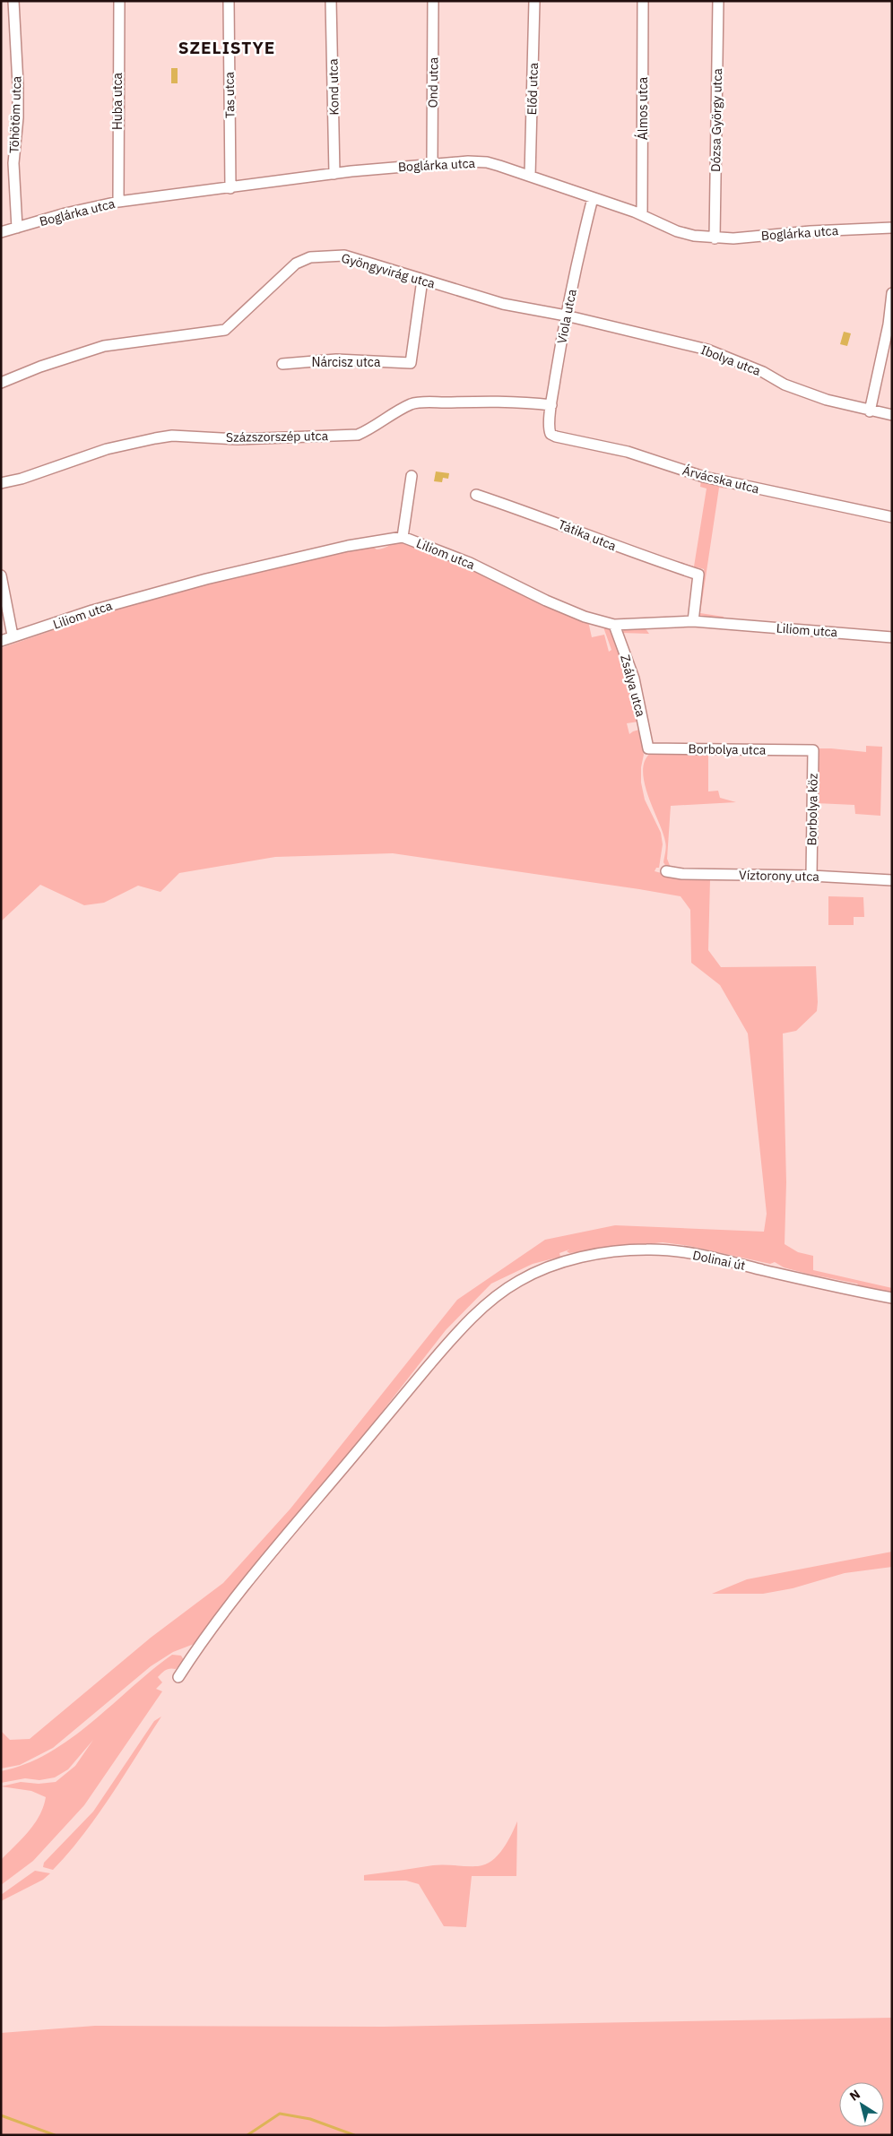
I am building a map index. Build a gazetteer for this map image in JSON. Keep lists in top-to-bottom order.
{
  "streets": {
    "street": [
      "Ond utca",
      "Kond utca",
      "Előd utca",
      "Tas utca",
      "Huba utca",
      "Álmos utca",
      "Töhötöm utca",
      "Dózsa György utca",
      "Boglárka utca",
      "Gyöngyvirág utca",
      "Viola utca",
      "Ibolya utca",
      "Nárcisz utca",
      "Százszorszép utca",
      "Árvácska utca",
      "Tátika utca",
      "Liliom utca",
      "Zsálya utca",
      "Borbolya utca",
      "Borbolya köz",
      "Víztorony utca",
      "Dolinai út"
    ]
  },
  "crossings": [
    ["Ond utca", "Boglárka utca"],
    ["Kond utca", "Boglárka utca"],
    ["Előd utca", "Boglárka utca"],
    ["Tas utca", "Boglárka utca"],
    ["Huba utca", "Boglárka utca"],
    ["Álmos utca", "Boglárka utca"],
    ["Töhötöm utca", "Boglárka utca"],
    ["Dózsa György utca", "Boglárka utca"],
    ["Boglárka utca", "Viola utca"],
    ["Gyöngyvirág utca", "Viola utca"],
    ["Gyöngyvirág utca", "Ibolya utca"],
    ["Gyöngyvirág utca", "Nárcisz utca"],
    ["Viola utca", "Ibolya utca"],
    ["Viola utca", "Százszorszép utca"],
    ["Viola utca", "Árvácska utca"],
    ["Tátika utca", "Liliom utca"],
    ["Liliom utca", "Zsálya utca"],
    ["Zsálya utca", "Borbolya utca"],
    ["Borbolya utca", "Borbolya köz"],
    ["Borbolya köz", "Víztorony utca"]
  ],
  "districts": ["SZELISTYE"],
  "north": "top left"
}
